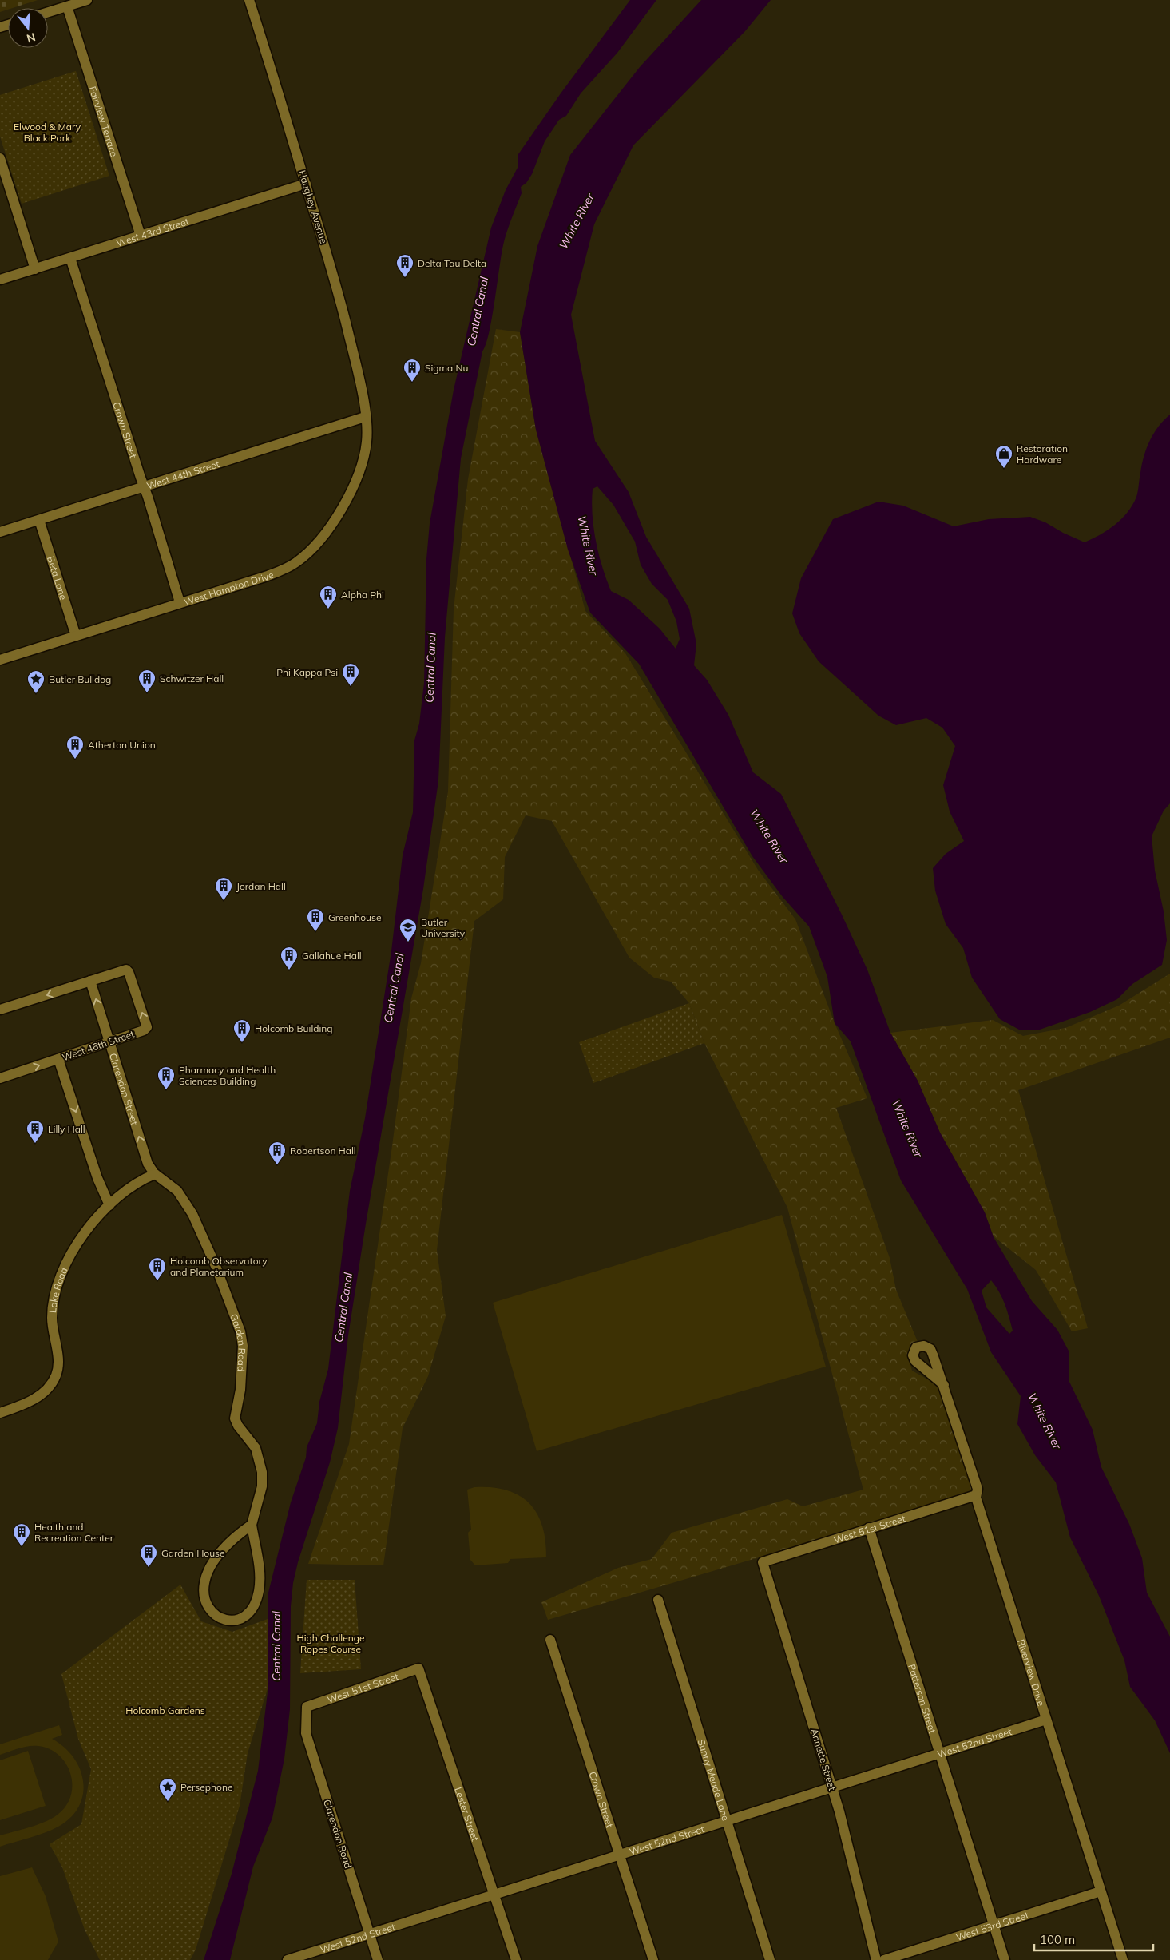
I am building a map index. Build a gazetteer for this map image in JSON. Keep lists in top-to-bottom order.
{
  "streets": {
    "street": [
      "Fairview Terrace",
      "Haughey Avenue",
      "West 43rd Street",
      "Crown Street",
      "West 44th Street",
      "Beta Lane",
      "West Hampton Drive",
      "West 46th Street",
      "Clarendon Street",
      "Lake Road",
      "Garden Road",
      "West 51st Street",
      "Riverview Drive",
      "Patterson Street",
      "West 52nd Street",
      "Annette Street",
      "Sunny Meade Lane",
      "Lester Street",
      "Clarendon Road",
      "West 53rd Street"
    ]
  },
  "crossings": [
    ["Fairview Terrace", "West 43rd Street"],
    ["Haughey Avenue", "West 43rd Street"],
    ["Haughey Avenue", "West 44th Street"],
    ["Haughey Avenue", "West Hampton Drive"],
    ["West 43rd Street", "Crown Street"],
    ["Crown Street", "West 44th Street"],
    ["Crown Street", "West Hampton Drive"],
    ["Crown Street", "West 52nd Street"],
    ["West 44th Street", "Beta Lane"],
    ["West 44th Street", "West Hampton Drive"],
    ["Beta Lane", "West Hampton Drive"],
    ["West 46th Street", "Clarendon Street"],
    ["Clarendon Street", "Lake Road"],
    ["Clarendon Street", "Garden Road"],
    ["Lake Road", "Garden Road"],
    ["West 51st Street", "Riverview Drive"],
    ["West 51st Street", "Patterson Street"],
    ["West 51st Street", "Annette Street"],
    ["West 51st Street", "Lester Street"],
    ["West 51st Street", "Clarendon Road"],
    ["Riverview Drive", "West 52nd Street"],
    ["Riverview Drive", "West 53rd Street"],
    ["Patterson Street", "West 52nd Street"],
    ["Patterson Street", "West 53rd Street"],
    ["West 52nd Street", "Annette Street"],
    ["West 52nd Street", "Sunny Meade Lane"],
    ["West 52nd Street", "Lester Street"],
    ["West 52nd Street", "Clarendon Road"]
  ],
  "water": ["White River", "Central Canal"],
  "parks": ["Elwood & Mary Black Park", "High Challenge Ropes Course", "Holcomb Gardens"],
  "places": {
    "building": [
      "Delta Tau Delta",
      "Sigma Nu",
      "Alpha Phi",
      "Phi Kappa Psi",
      "Schwitzer Hall",
      "Atherton Union",
      "Jordan Hall",
      "Greenhouse",
      "Gallahue Hall",
      "Holcomb Building",
      "Pharmacy and Health Sciences Building",
      "Lilly Hall",
      "Robertson Hall",
      "Holcomb Observatory and Planetarium",
      "Health and Recreation Center",
      "Garden House"
    ],
    "shop": ["Restoration Hardware"],
    "place": ["Butler Bulldog", "Persephone"],
    "school or university": ["Butler University"]
  },
  "scale_bar": "100 m",
  "north": "bottom"
}
